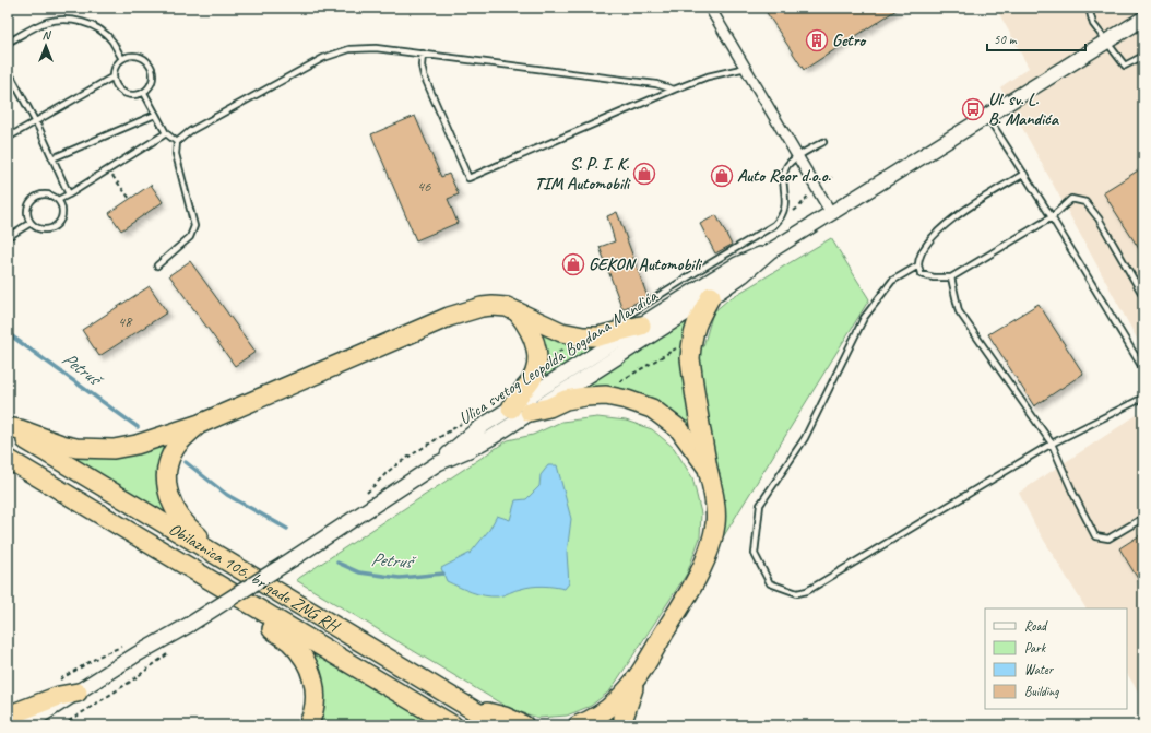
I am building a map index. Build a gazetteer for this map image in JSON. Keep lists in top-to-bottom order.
{
  "streets": {
    "highway": ["Obilaznica 106. brigade ZNG RH"],
    "main road": ["Ulica svetog Leopolda Bogdana Mandića"]
  },
  "water": ["Petruš"],
  "places": {
    "building": ["Getro"],
    "bus stop": ["Ul. sv. L. B. Mandića"],
    "shop": ["S. P. I. K. TIM Automobili", "Auto Reor d.o.o.", "GEKON Automobili"]
  },
  "house_numbers": ["46", "48"],
  "legend": [
    "Road",
    "Park",
    "Water",
    "Building"
  ],
  "scale_bar": "50 m",
  "north": "top"
}
